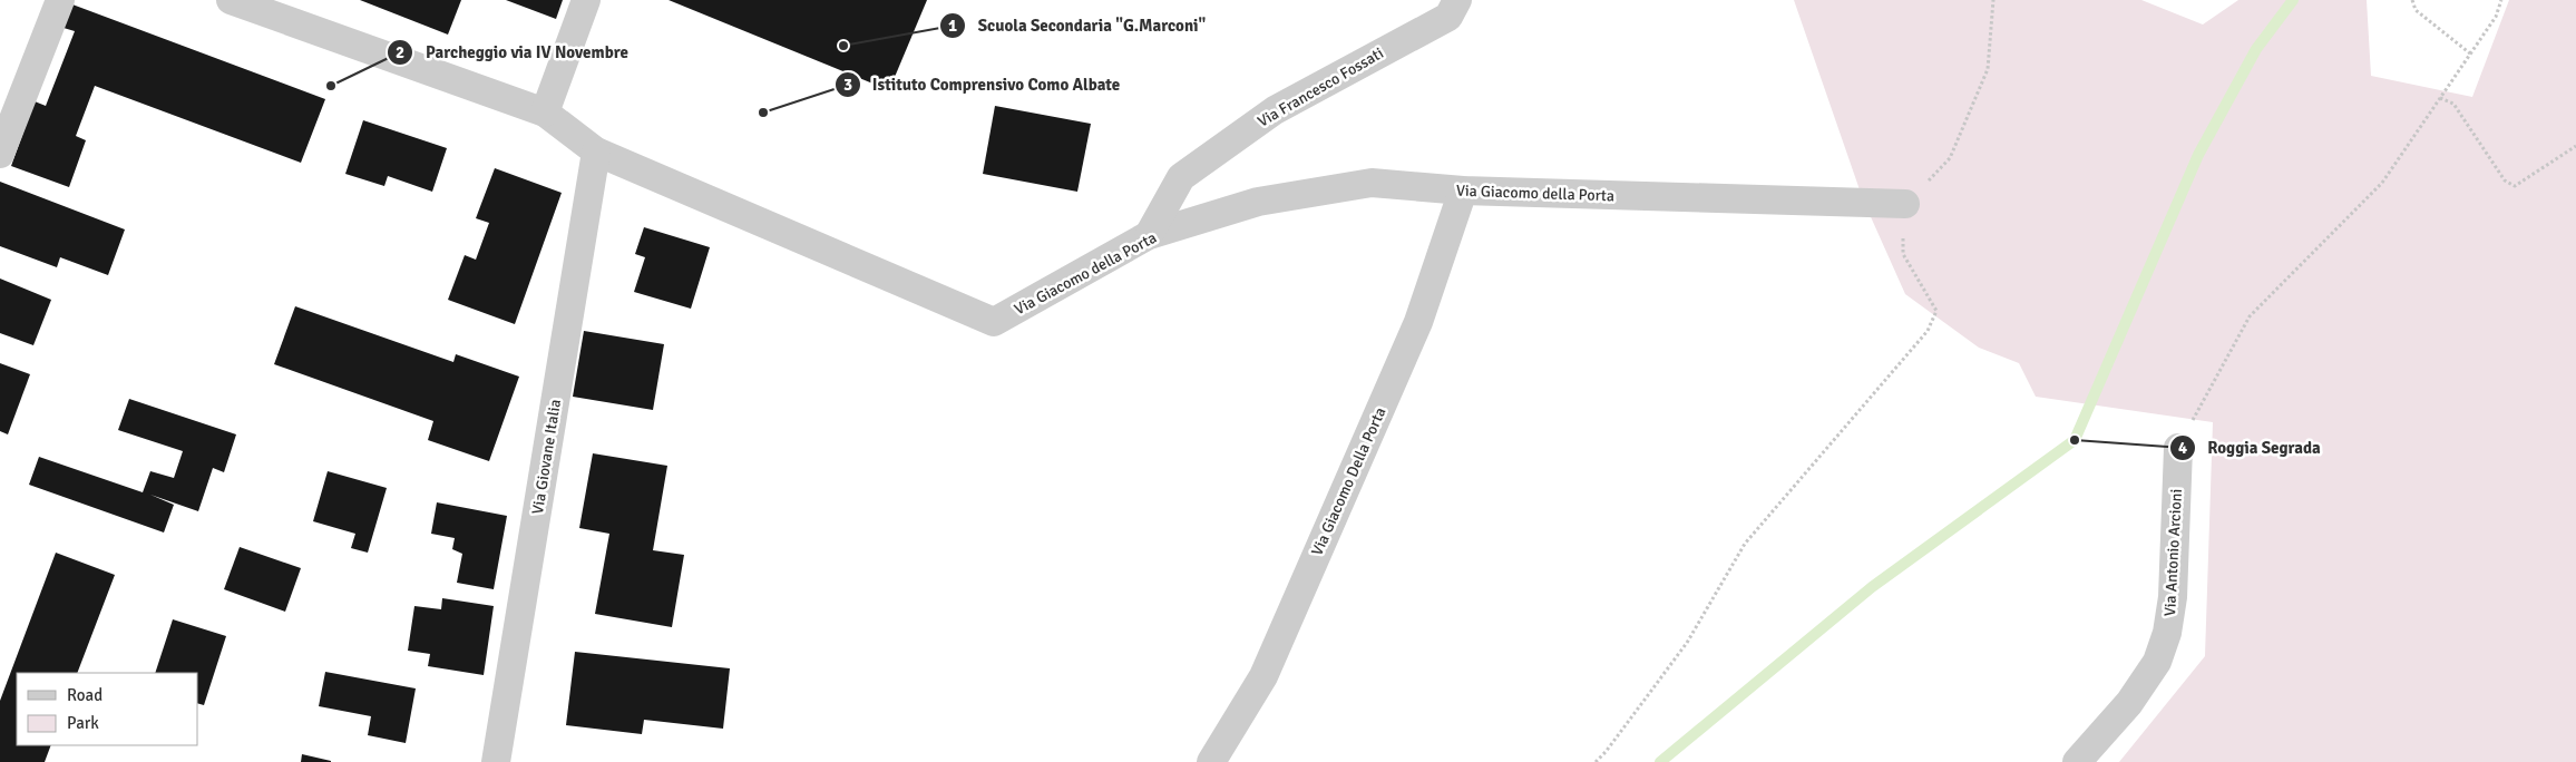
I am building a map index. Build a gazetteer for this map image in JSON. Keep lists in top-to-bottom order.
{
  "streets": {
    "street": [
      "Via Francesco Fossati",
      "Via Giacomo della Porta",
      "Via Giovane Italia",
      "Via Giacomo Della Porta",
      "Via Antonio Arcioni"
    ]
  },
  "crossings": [
    ["Via Francesco Fossati", "Via Giacomo della Porta"],
    ["Via Giacomo della Porta", "Via Giovane Italia"],
    ["Via Giacomo della Porta", "Via Giacomo Della Porta"]
  ],
  "places": [
    "Scuola Secondaria \"G.Marconi\"",
    "Parcheggio via IV Novembre",
    "Istituto Comprensivo Como Albate",
    "Roggia Segrada"
  ],
  "legend": ["Road", "Park"]
}
